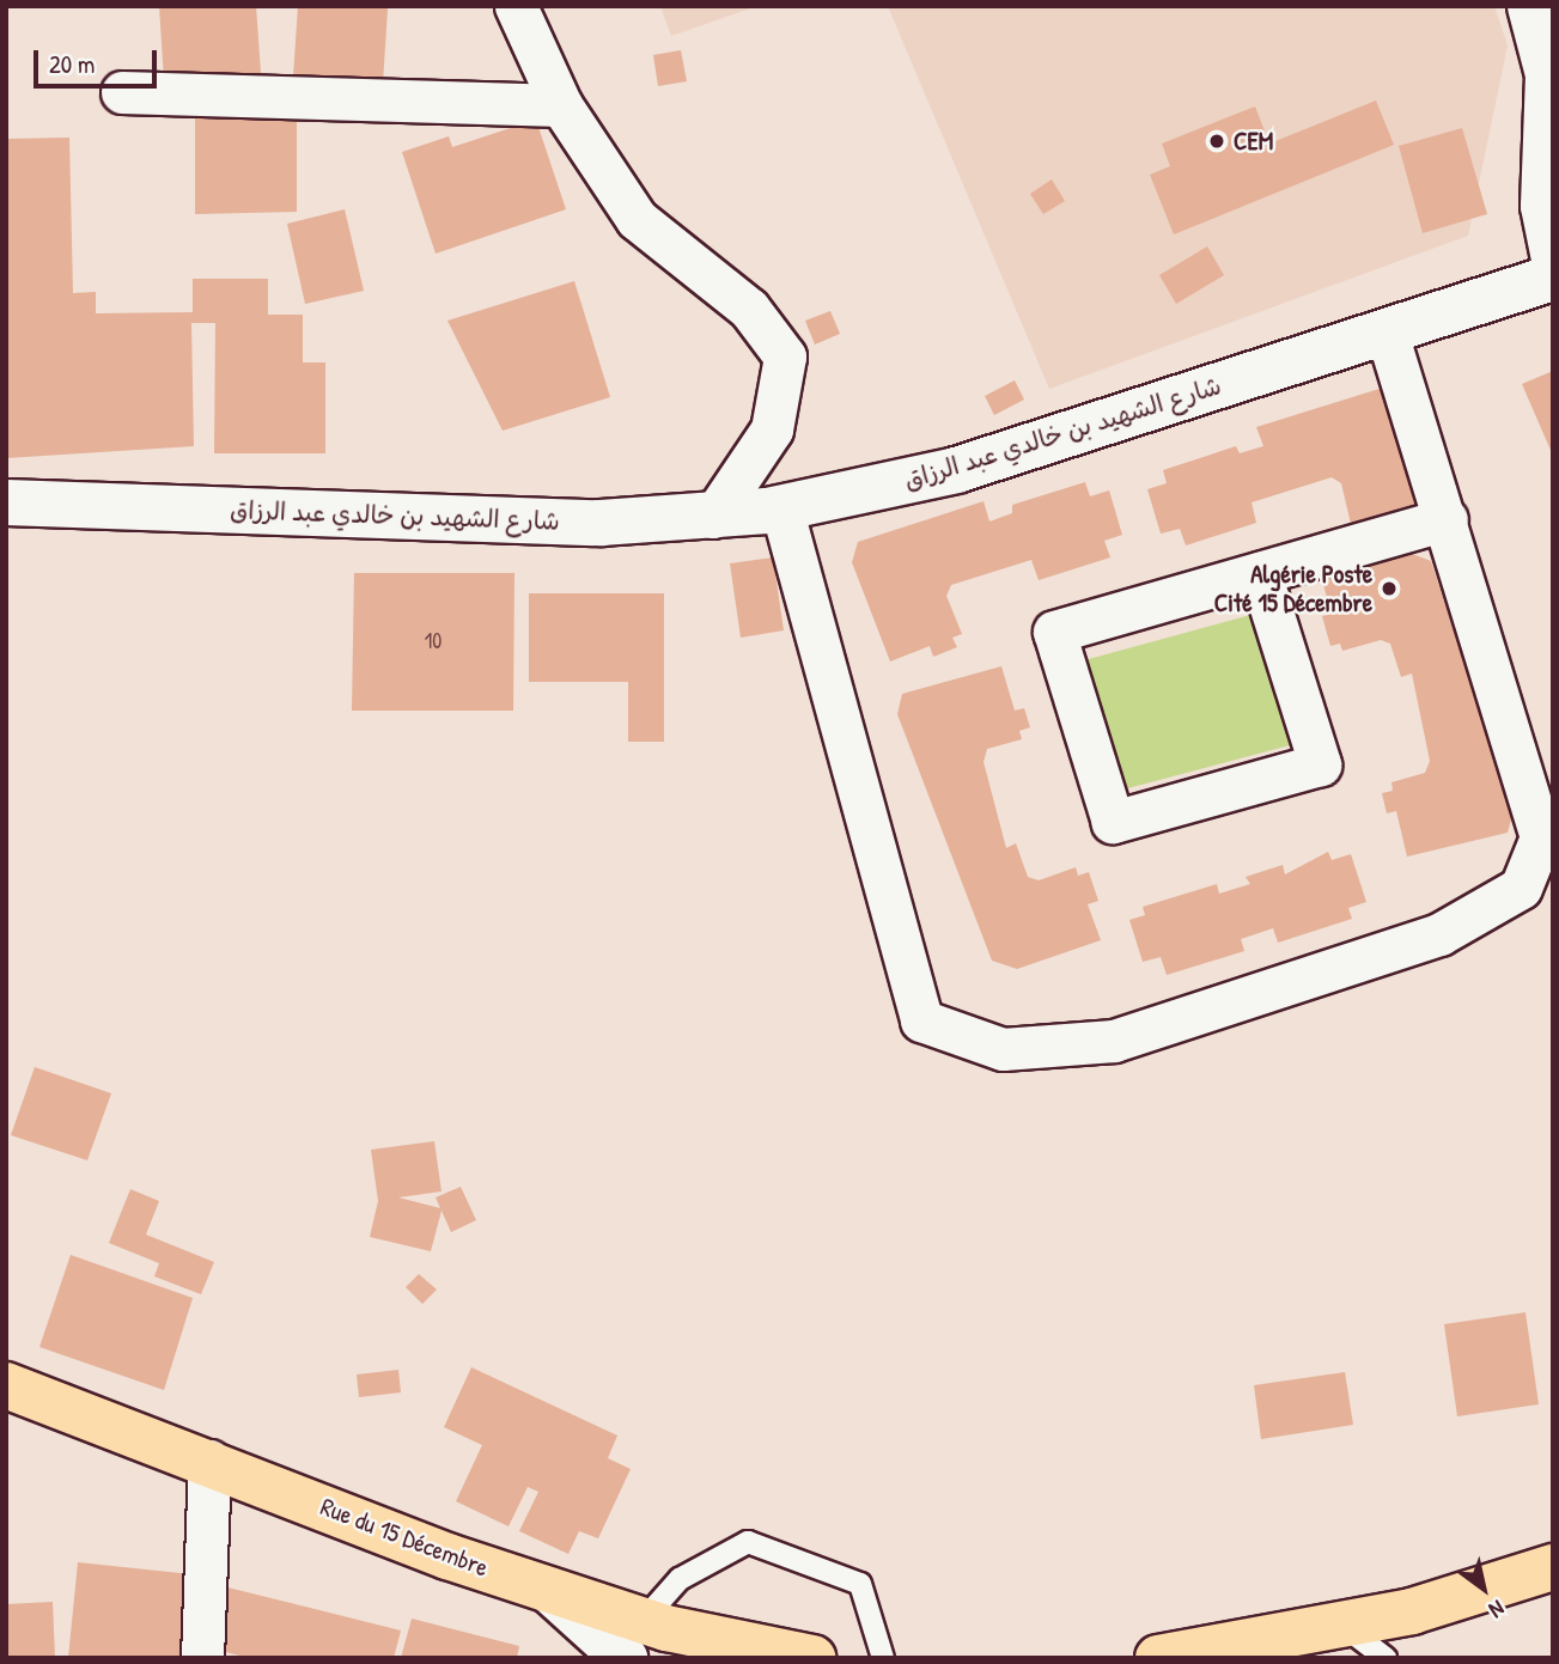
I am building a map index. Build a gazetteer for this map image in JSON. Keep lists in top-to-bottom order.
{
  "streets": {
    "main road": ["شارع الشهيد بن خالدي عبد الرزاق", "Rue du 15 Décembre"]
  },
  "places": ["CEM", "Algérie Poste Cité 15 Décembre"],
  "house_numbers": ["10"],
  "scale_bar": "20 m",
  "north": "bottom right"
}
